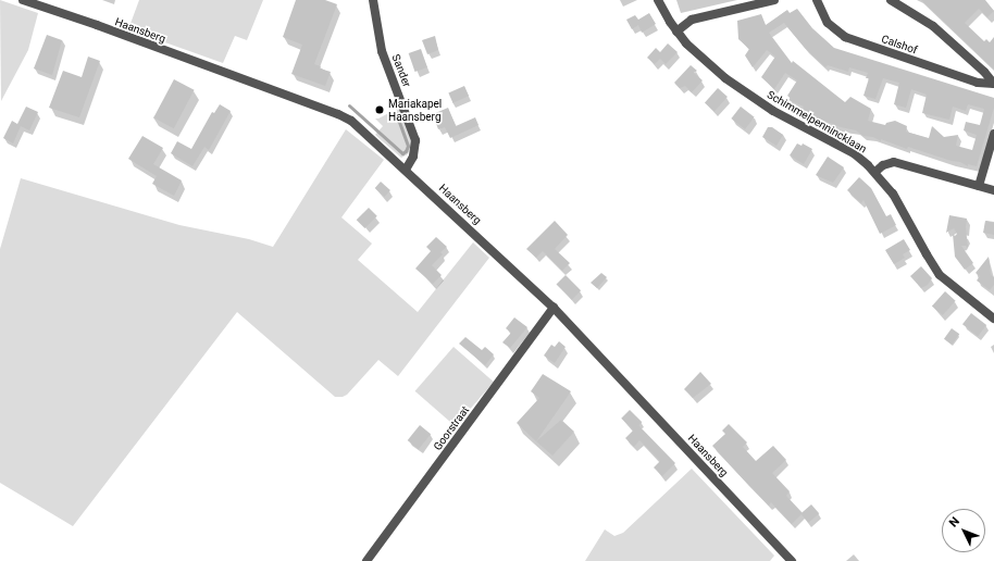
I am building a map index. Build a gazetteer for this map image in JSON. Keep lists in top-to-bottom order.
{
  "streets": {
    "street": [
      "Haansberg",
      "Calshof",
      "Sander",
      "Schimmelpennincklaan",
      "Goorstraat"
    ]
  },
  "crossings": [
    ["Haansberg", "Sander"],
    ["Haansberg", "Goorstraat"]
  ],
  "places": ["Mariakapel Haansberg"],
  "north": "top left"
}
